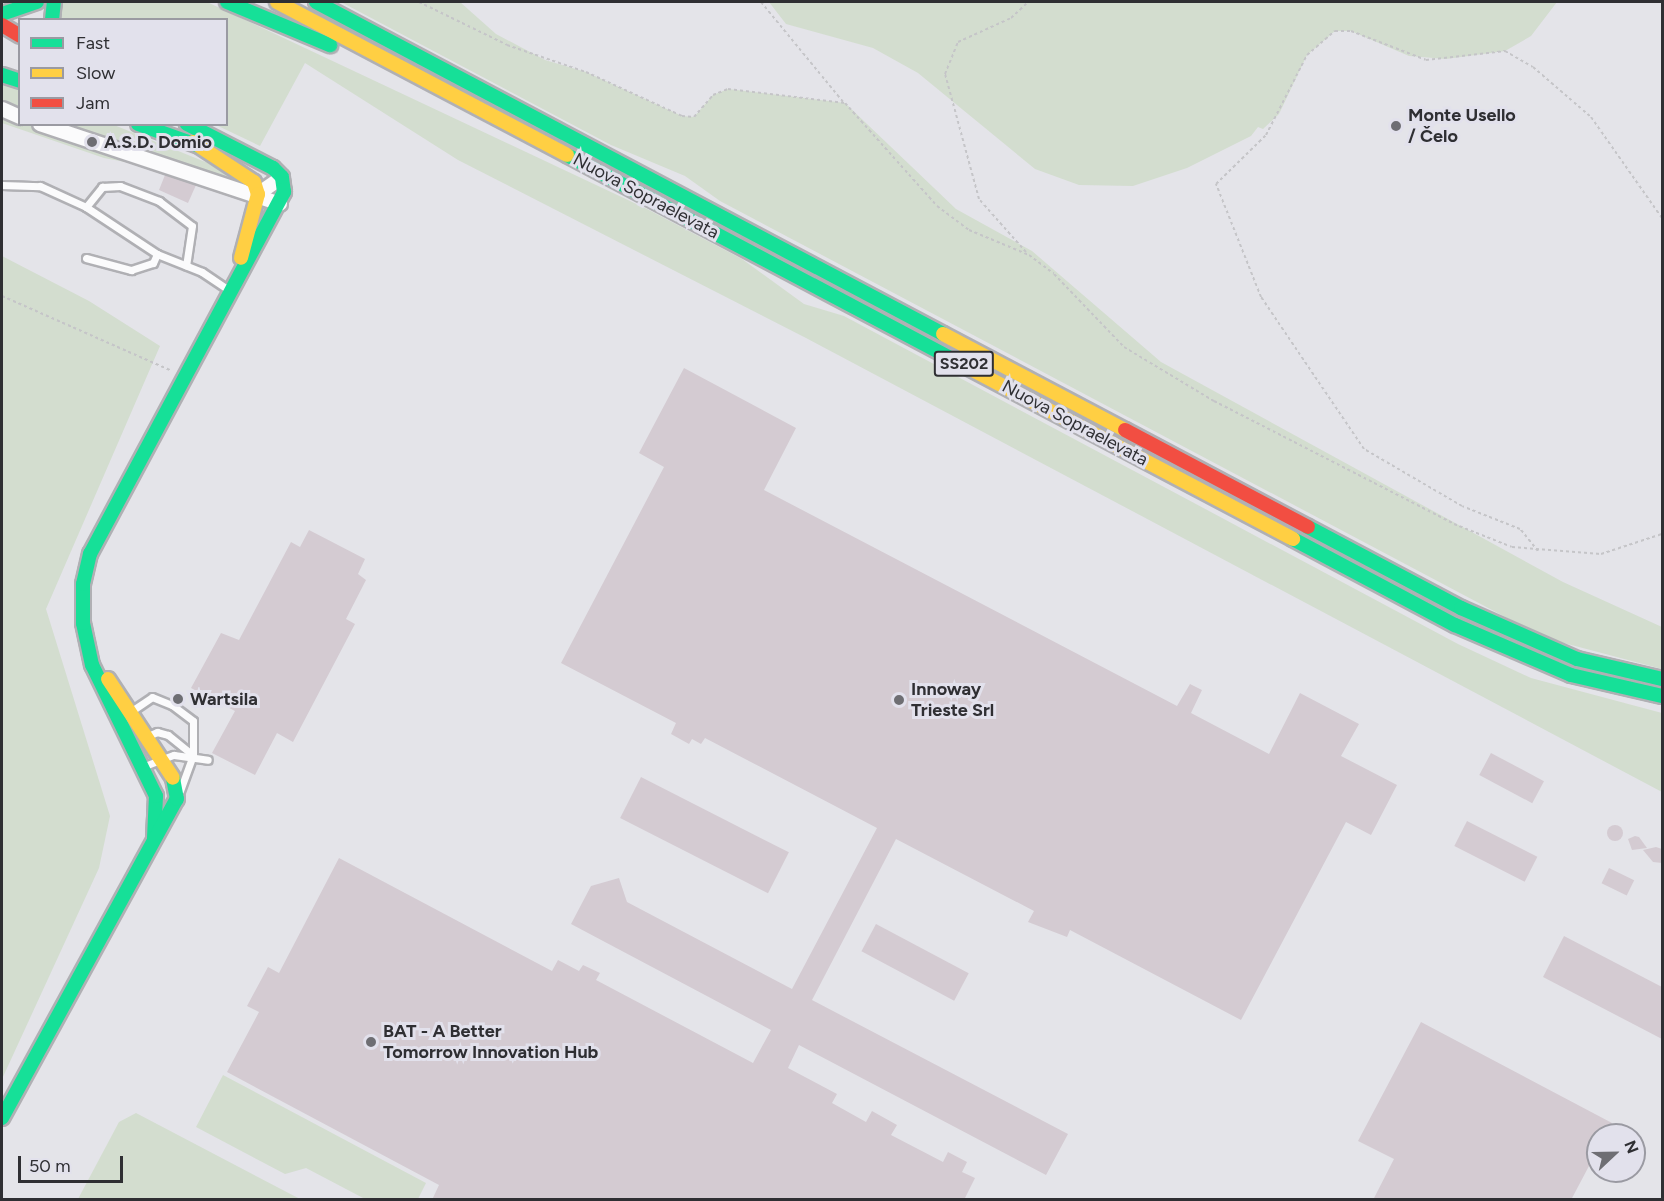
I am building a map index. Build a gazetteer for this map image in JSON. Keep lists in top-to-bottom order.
{
  "streets": {
    "main road": ["Nuova Sopraelevata", "SS202"]
  },
  "places": [
    "Monte Usello / Čelo",
    "A.S.D. Domio",
    "Wartsila",
    "Innoway Trieste Srl",
    "BAT - A Better Tomorrow Innovation Hub"
  ],
  "legend": ["Fast", "Slow", "Jam"],
  "scale_bar": "50 m",
  "north": "right"
}
